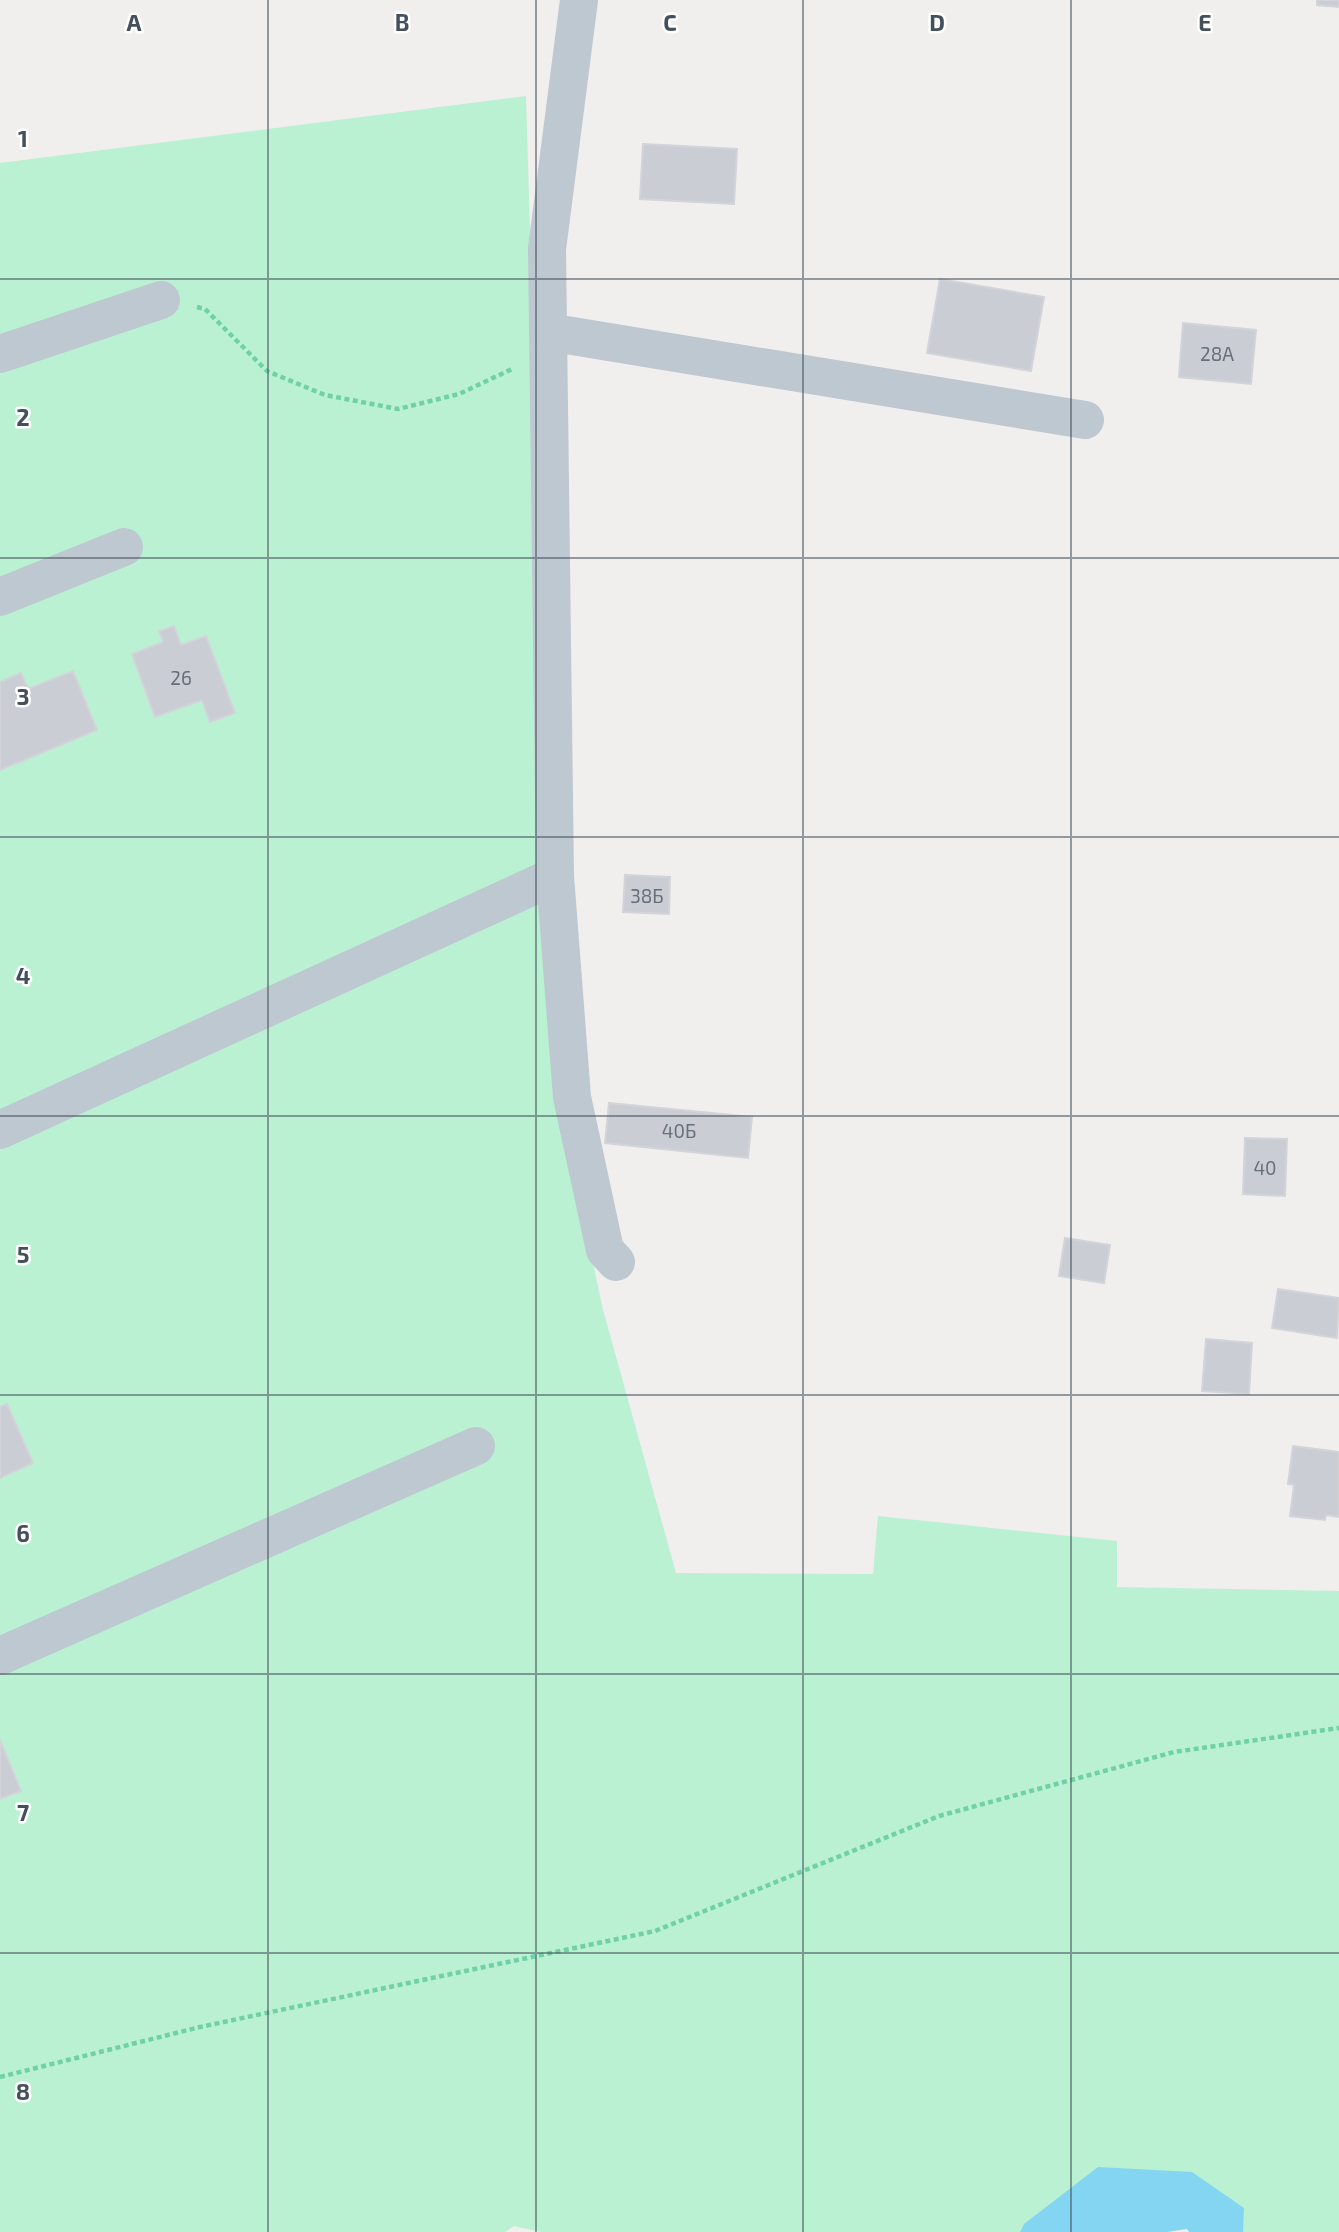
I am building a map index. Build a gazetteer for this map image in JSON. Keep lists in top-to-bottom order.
{
  "house_numbers": [
    "28А",
    "26",
    "38Б",
    "40Б",
    "40"
  ],
  "grid": {
    "columns": [
      "A",
      "B",
      "C",
      "D",
      "E"
    ],
    "rows": [
      "1",
      "2",
      "3",
      "4",
      "5",
      "6",
      "7",
      "8"
    ]
  }
}
